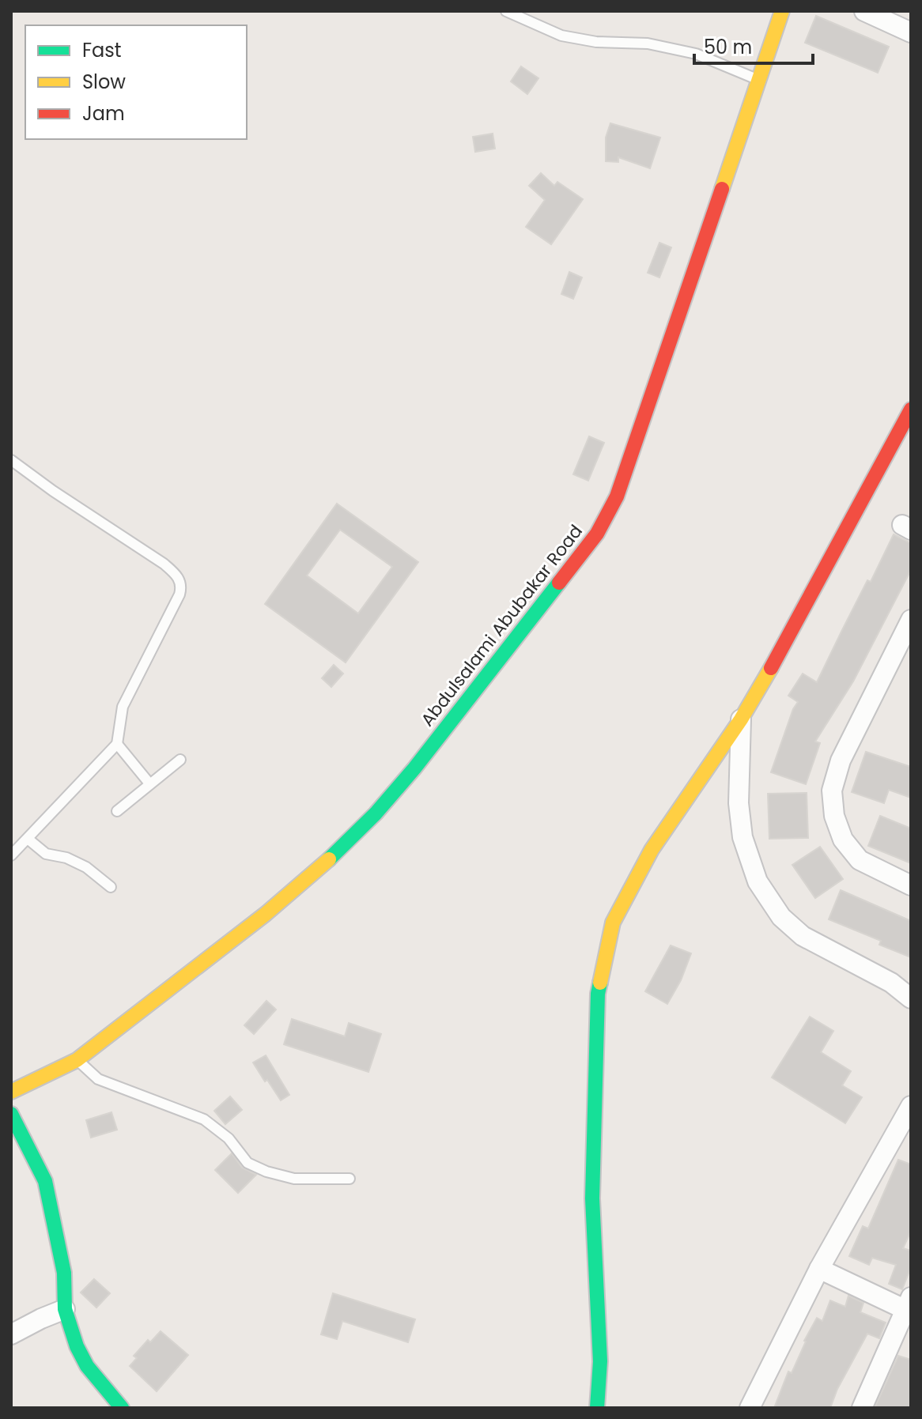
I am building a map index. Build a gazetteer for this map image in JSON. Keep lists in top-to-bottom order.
{
  "streets": {
    "street": ["Abdulsalami Abubakar Road"]
  },
  "legend": ["Fast", "Slow", "Jam"],
  "scale_bar": "50 m"
}
